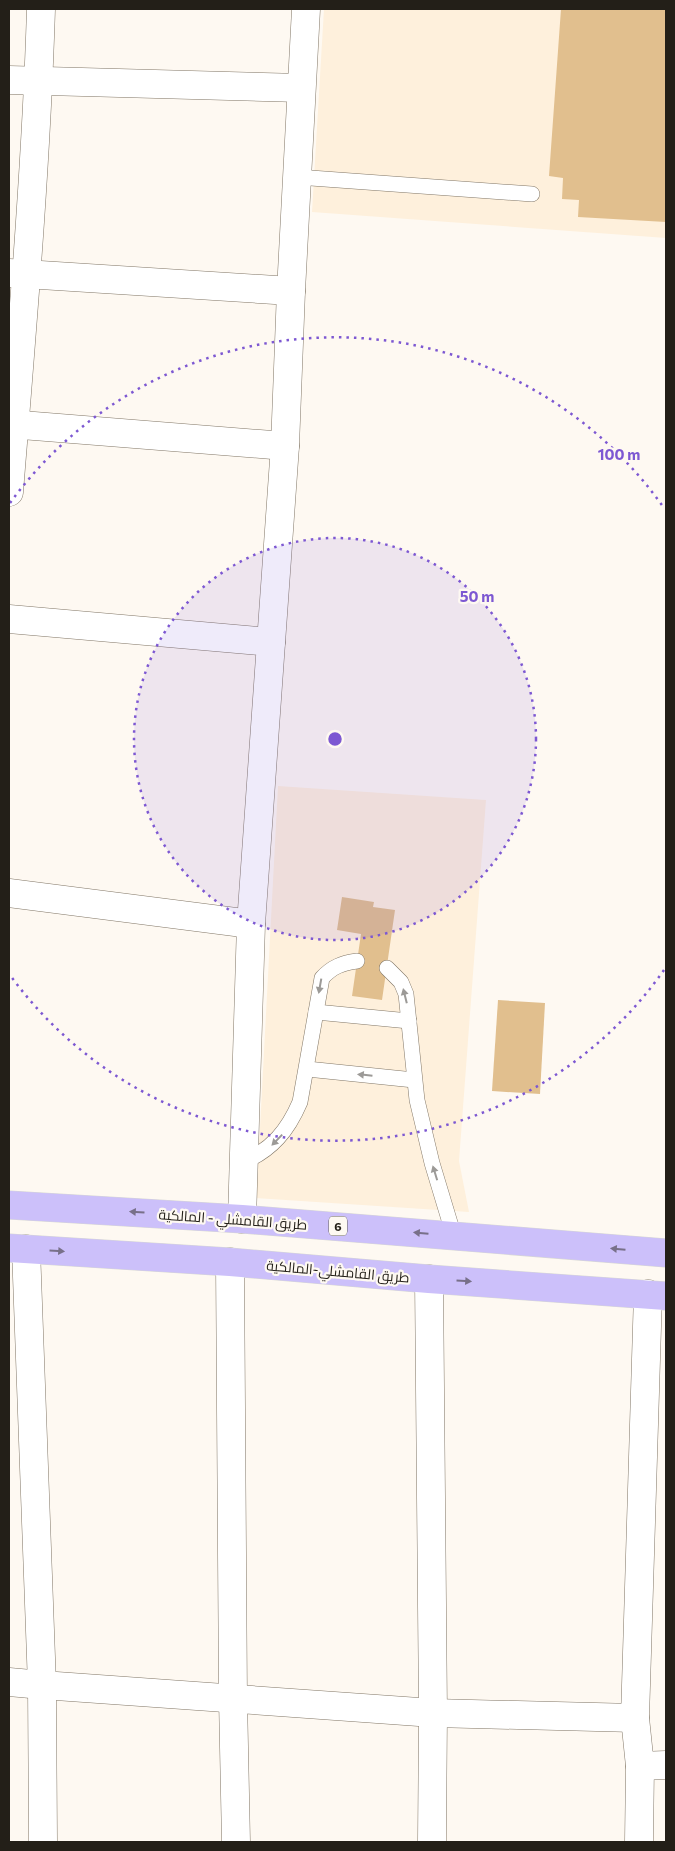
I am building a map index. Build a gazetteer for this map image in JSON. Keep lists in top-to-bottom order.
{
  "streets": {
    "highway": ["طريق القامشلي - المالكية", "6", "طريق القامشلي-المالكية"]
  },
  "one_way": ["طريق القامشلي - المالكية", "طريق القامشلي-المالكية"],
  "rings": ["100 m", "50 m"]
}
